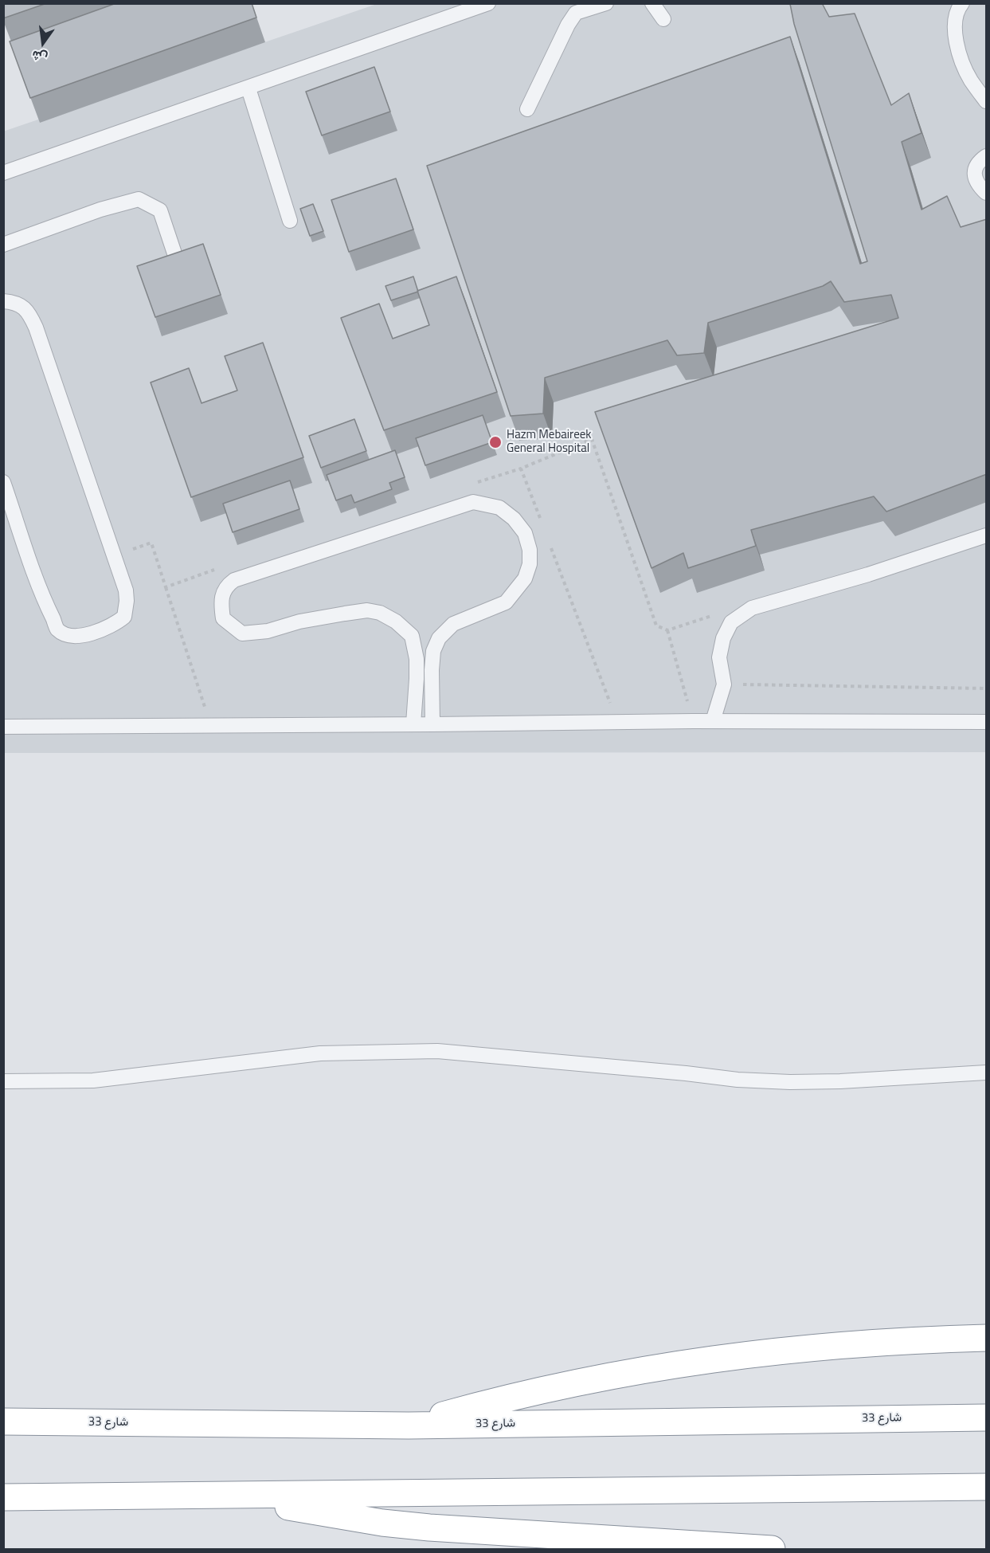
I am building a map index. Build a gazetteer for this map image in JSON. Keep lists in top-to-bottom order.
{
  "streets": {
    "highway": ["شارع 33"]
  },
  "places": ["Hazm Mebaireek General Hospital"],
  "north": "bottom"
}
